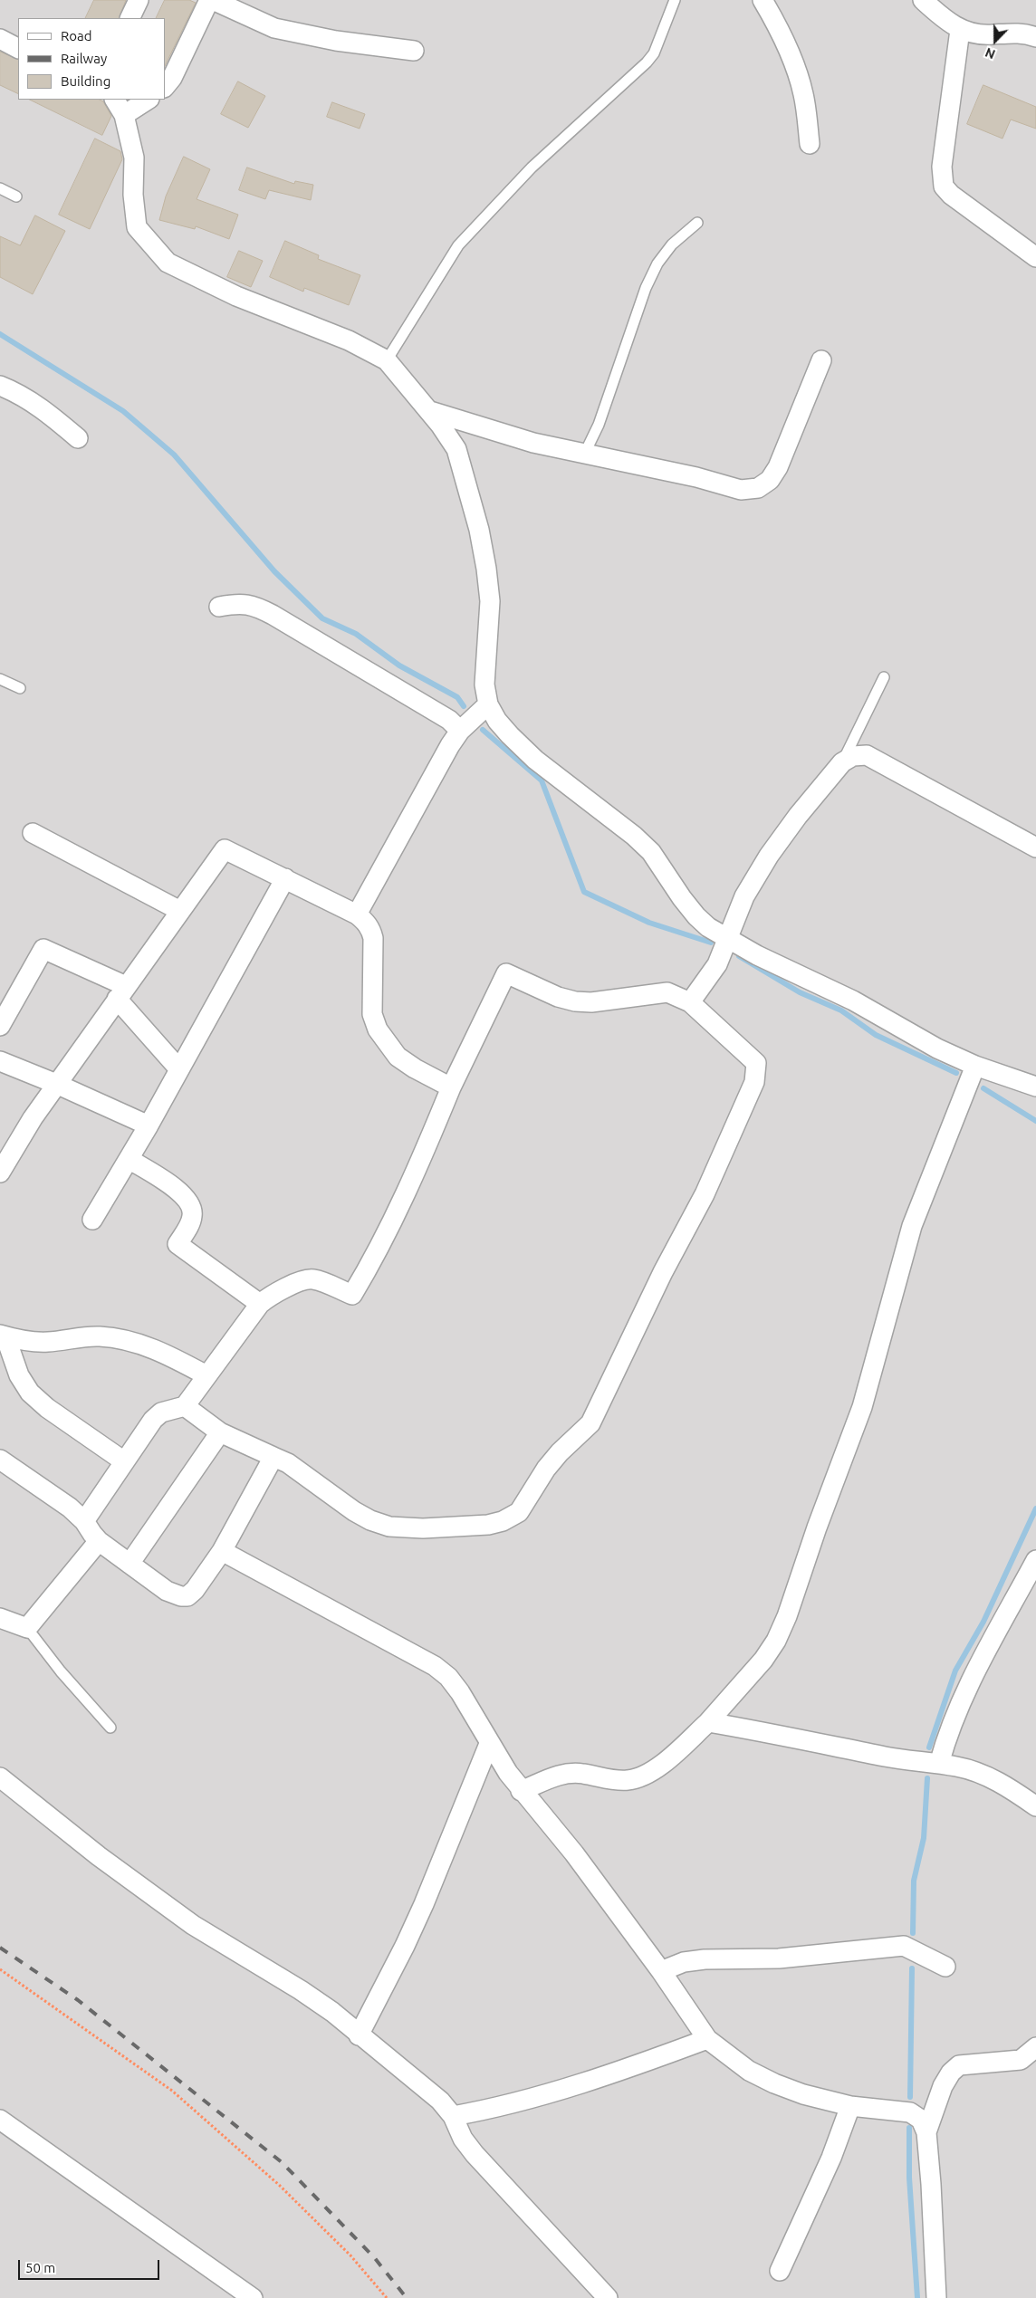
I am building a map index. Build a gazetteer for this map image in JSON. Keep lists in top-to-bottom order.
{
  "legend": ["Road", "Railway", "Building"],
  "scale_bar": "50 m",
  "north": "bottom"
}
